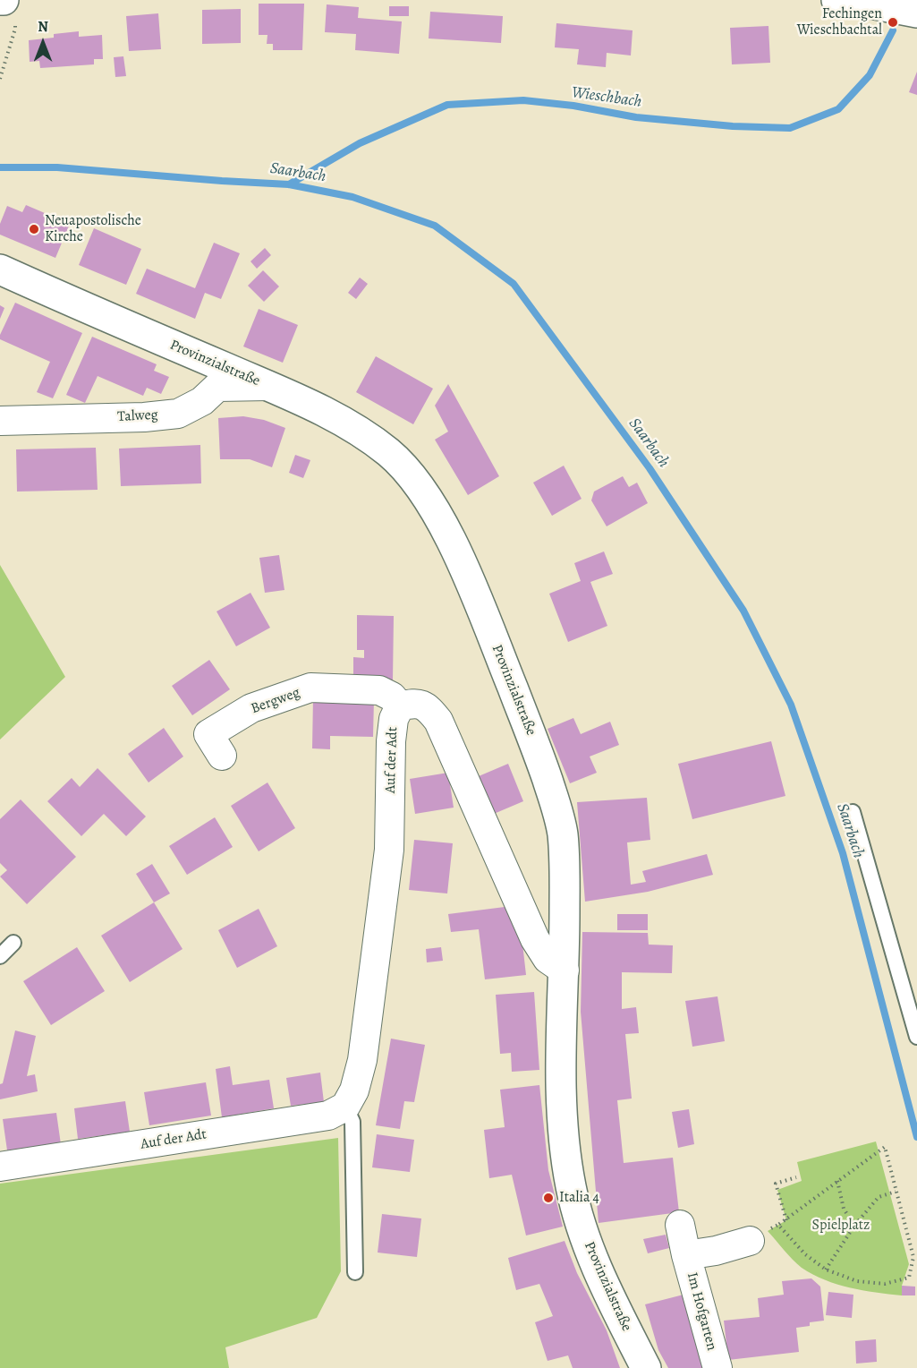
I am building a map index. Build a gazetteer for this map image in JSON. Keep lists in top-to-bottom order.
{
  "streets": {
    "main road": ["Provinzialstraße"],
    "street": [
      "Talweg",
      "Bergweg",
      "Auf der Adt",
      "Im Hofgarten"
    ]
  },
  "crossings": [
    ["Provinzialstraße", "Talweg"],
    ["Provinzialstraße", "Auf der Adt"],
    ["Bergweg", "Auf der Adt"]
  ],
  "water": ["Wieschbach", "Saarbach"],
  "parks": ["Spielplatz"],
  "places": ["Fechingen Wieschbachtal", "Neuapostolische Kirche", "Italia 4"],
  "north": "top"
}
